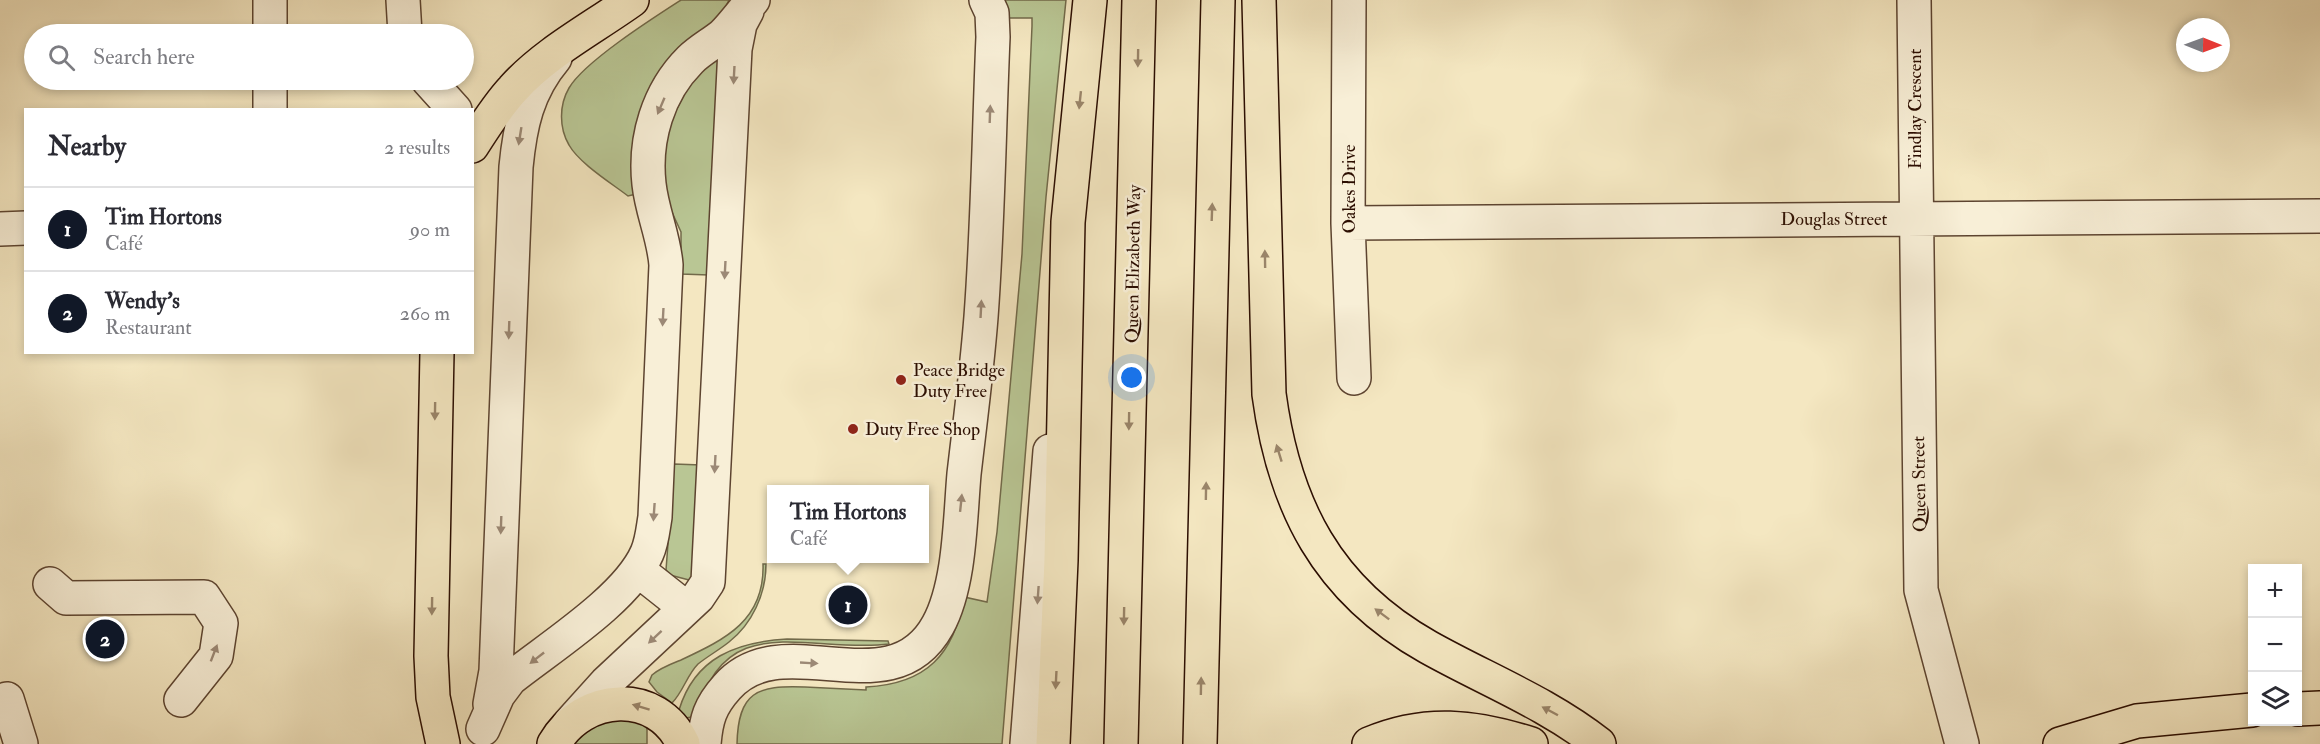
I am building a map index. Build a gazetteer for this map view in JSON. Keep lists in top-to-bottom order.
{
  "streets": {
    "main road": ["Queen Elizabeth Way"],
    "street": [
      "Findlay Crescent",
      "Oakes Drive",
      "Douglas Street",
      "Queen Street"
    ]
  },
  "crossings": [
    ["Findlay Crescent", "Douglas Street"],
    ["Findlay Crescent", "Queen Street"],
    ["Oakes Drive", "Douglas Street"],
    ["Douglas Street", "Queen Street"]
  ],
  "places": ["Peace Bridge Duty Free", "Duty Free Shop"],
  "north": "right",
  "page": {
    "search": "Search here",
    "heading": ["Nearby", "2 results"],
    "list": [
      {
        "mark": "1",
        "name": "Tim Hortons",
        "note": "Café",
        "value": "90 m"
      },
      {
        "mark": "2",
        "name": "Wendy's",
        "note": "Restaurant",
        "value": "260 m"
      }
    ],
    "popup": ["Tim Hortons", "Café"],
    "map_buttons": ["+", "−"],
    "pins": ["1", "2"]
  }
}
